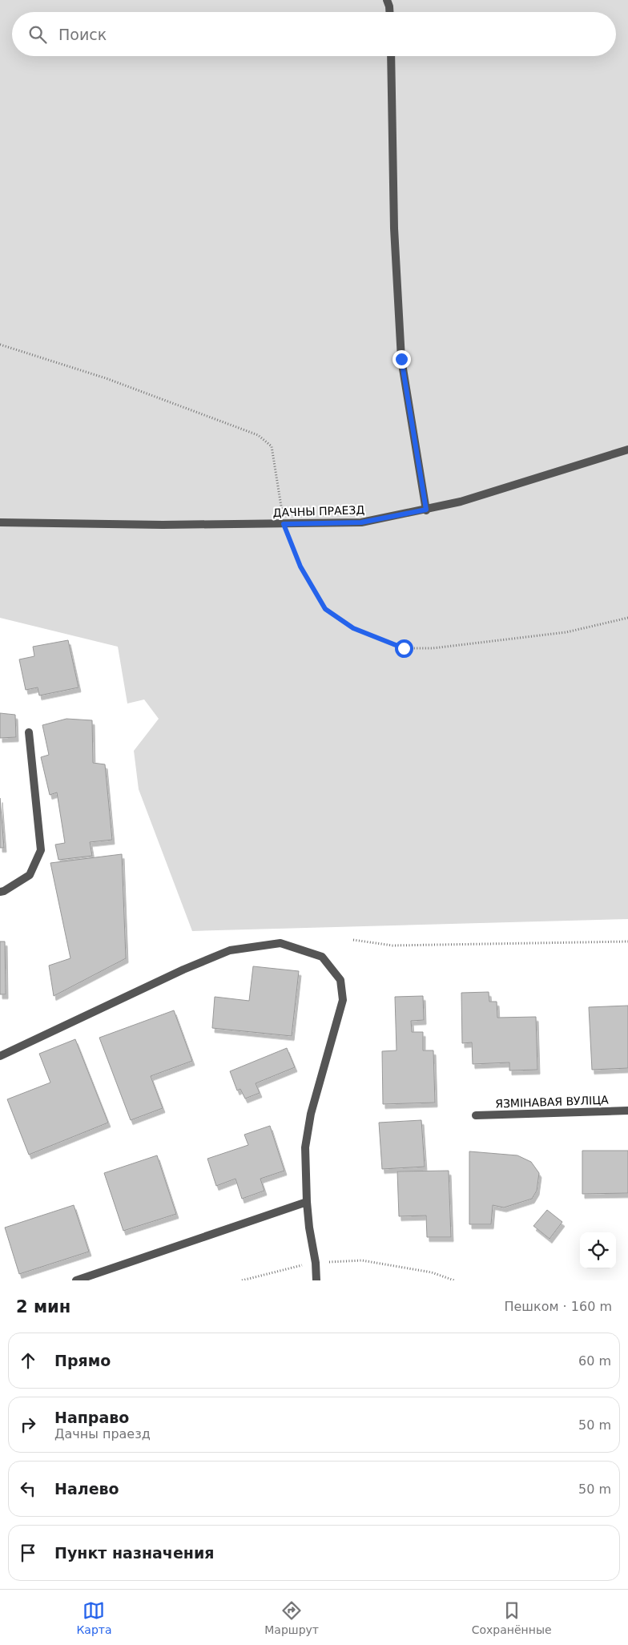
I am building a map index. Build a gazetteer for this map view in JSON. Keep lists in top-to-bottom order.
{
  "streets": {
    "street": ["ДАЧНЫ ПРАЕЗД", "ЯЗМІНАВАЯ ВУЛІЦА"]
  },
  "page": {
    "search": "Поиск",
    "heading": ["2 мин", "Пешком · 160 m"],
    "list": [
      ["Прямо", "60 m"],
      ["Направо", "Дачны праезд", "50 m"],
      ["Налево", "50 m"],
      "Пункт назначения"
    ],
    "nav": ["Карта", "Маршрут", "Сохранённые"]
  }
}
